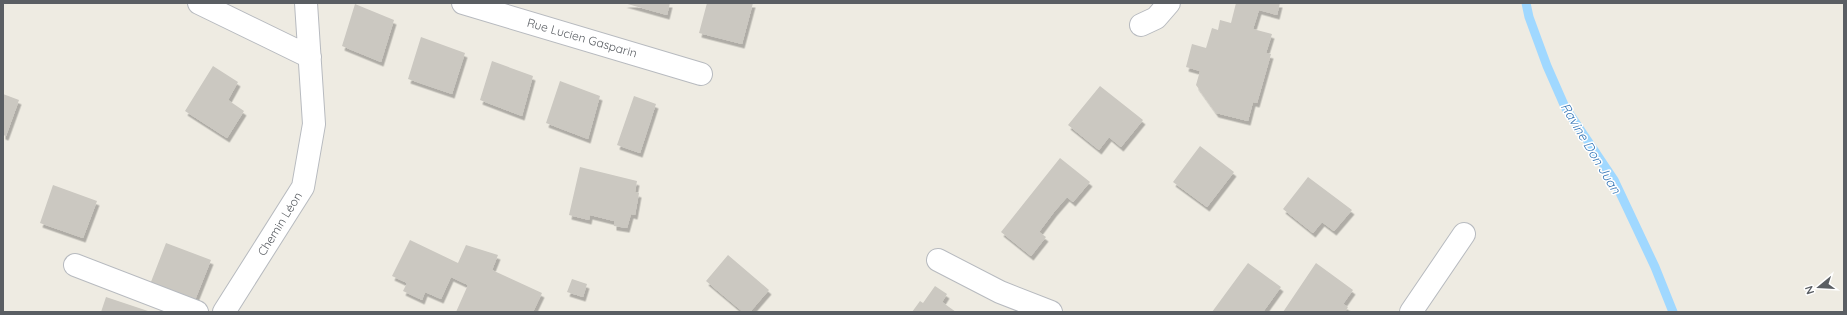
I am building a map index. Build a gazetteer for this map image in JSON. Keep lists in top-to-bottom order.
{
  "streets": {
    "street": ["Rue Lucien Gasparin", "Chemin Léon"]
  },
  "water": ["Ravine Don Juan"],
  "north": "left"
}
